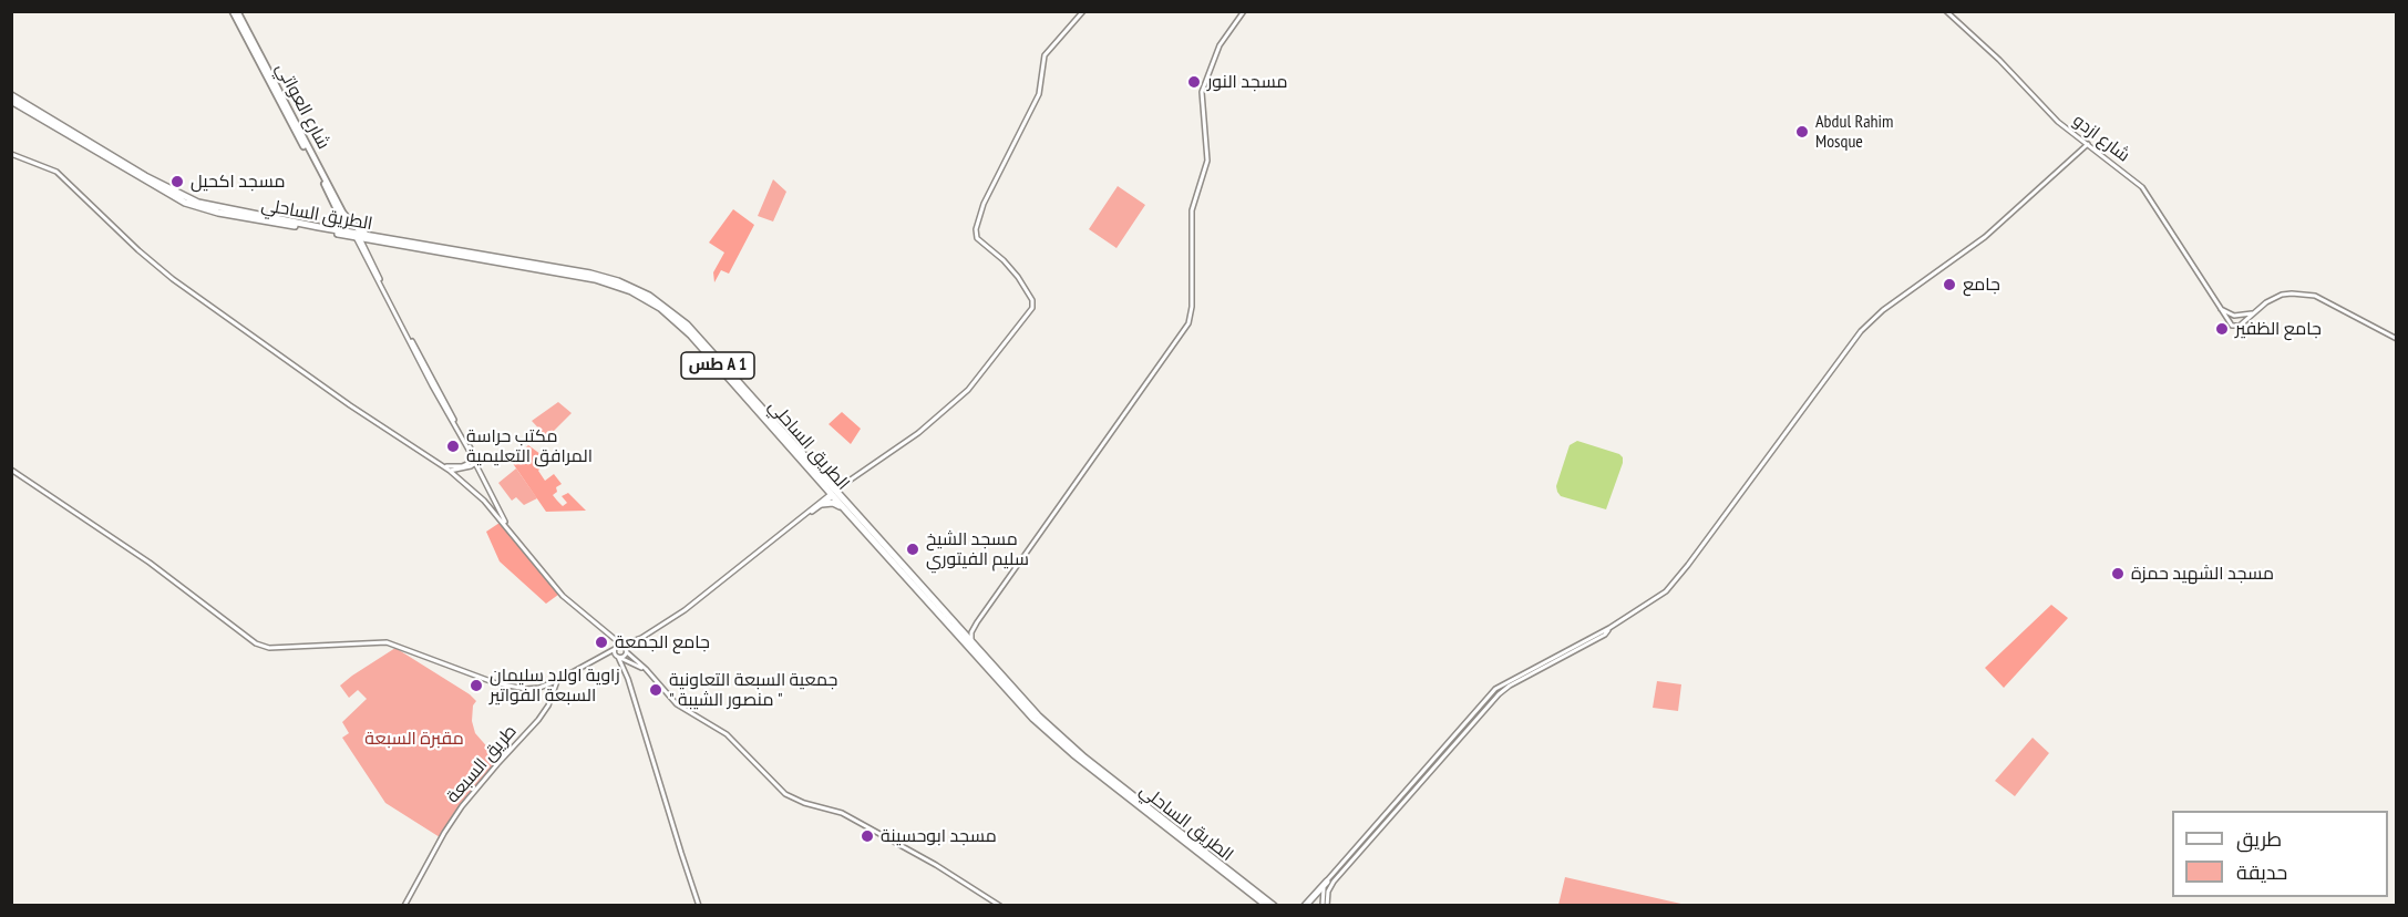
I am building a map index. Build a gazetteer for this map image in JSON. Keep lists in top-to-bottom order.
{
  "streets": {
    "highway": ["الطريق الساحلي", "طس A 1"],
    "main road": ["شارع العواتي"],
    "street": ["شارع ازدو", "طريق السبعة"]
  },
  "parks": ["مقبرة السبعة"],
  "places": [
    "مسجد النور",
    "Abdul Rahim Mosque",
    "مسجد اكحيل",
    "جامع",
    "جامع الظفير",
    "مكتب حراسة المرافق التعليمية",
    "مسجد الشيخ سليم الفيتوري",
    "مسجد الشهيد حمزة",
    "جامع الجمعة",
    "زاوية اولاد سليمان السبعة الفواتير",
    "جمعية السبعة التعاونية \" منصور الشيبة \"",
    "مسجد ابوحسينة"
  ],
  "legend": ["طريق", "حديقة"]
}
